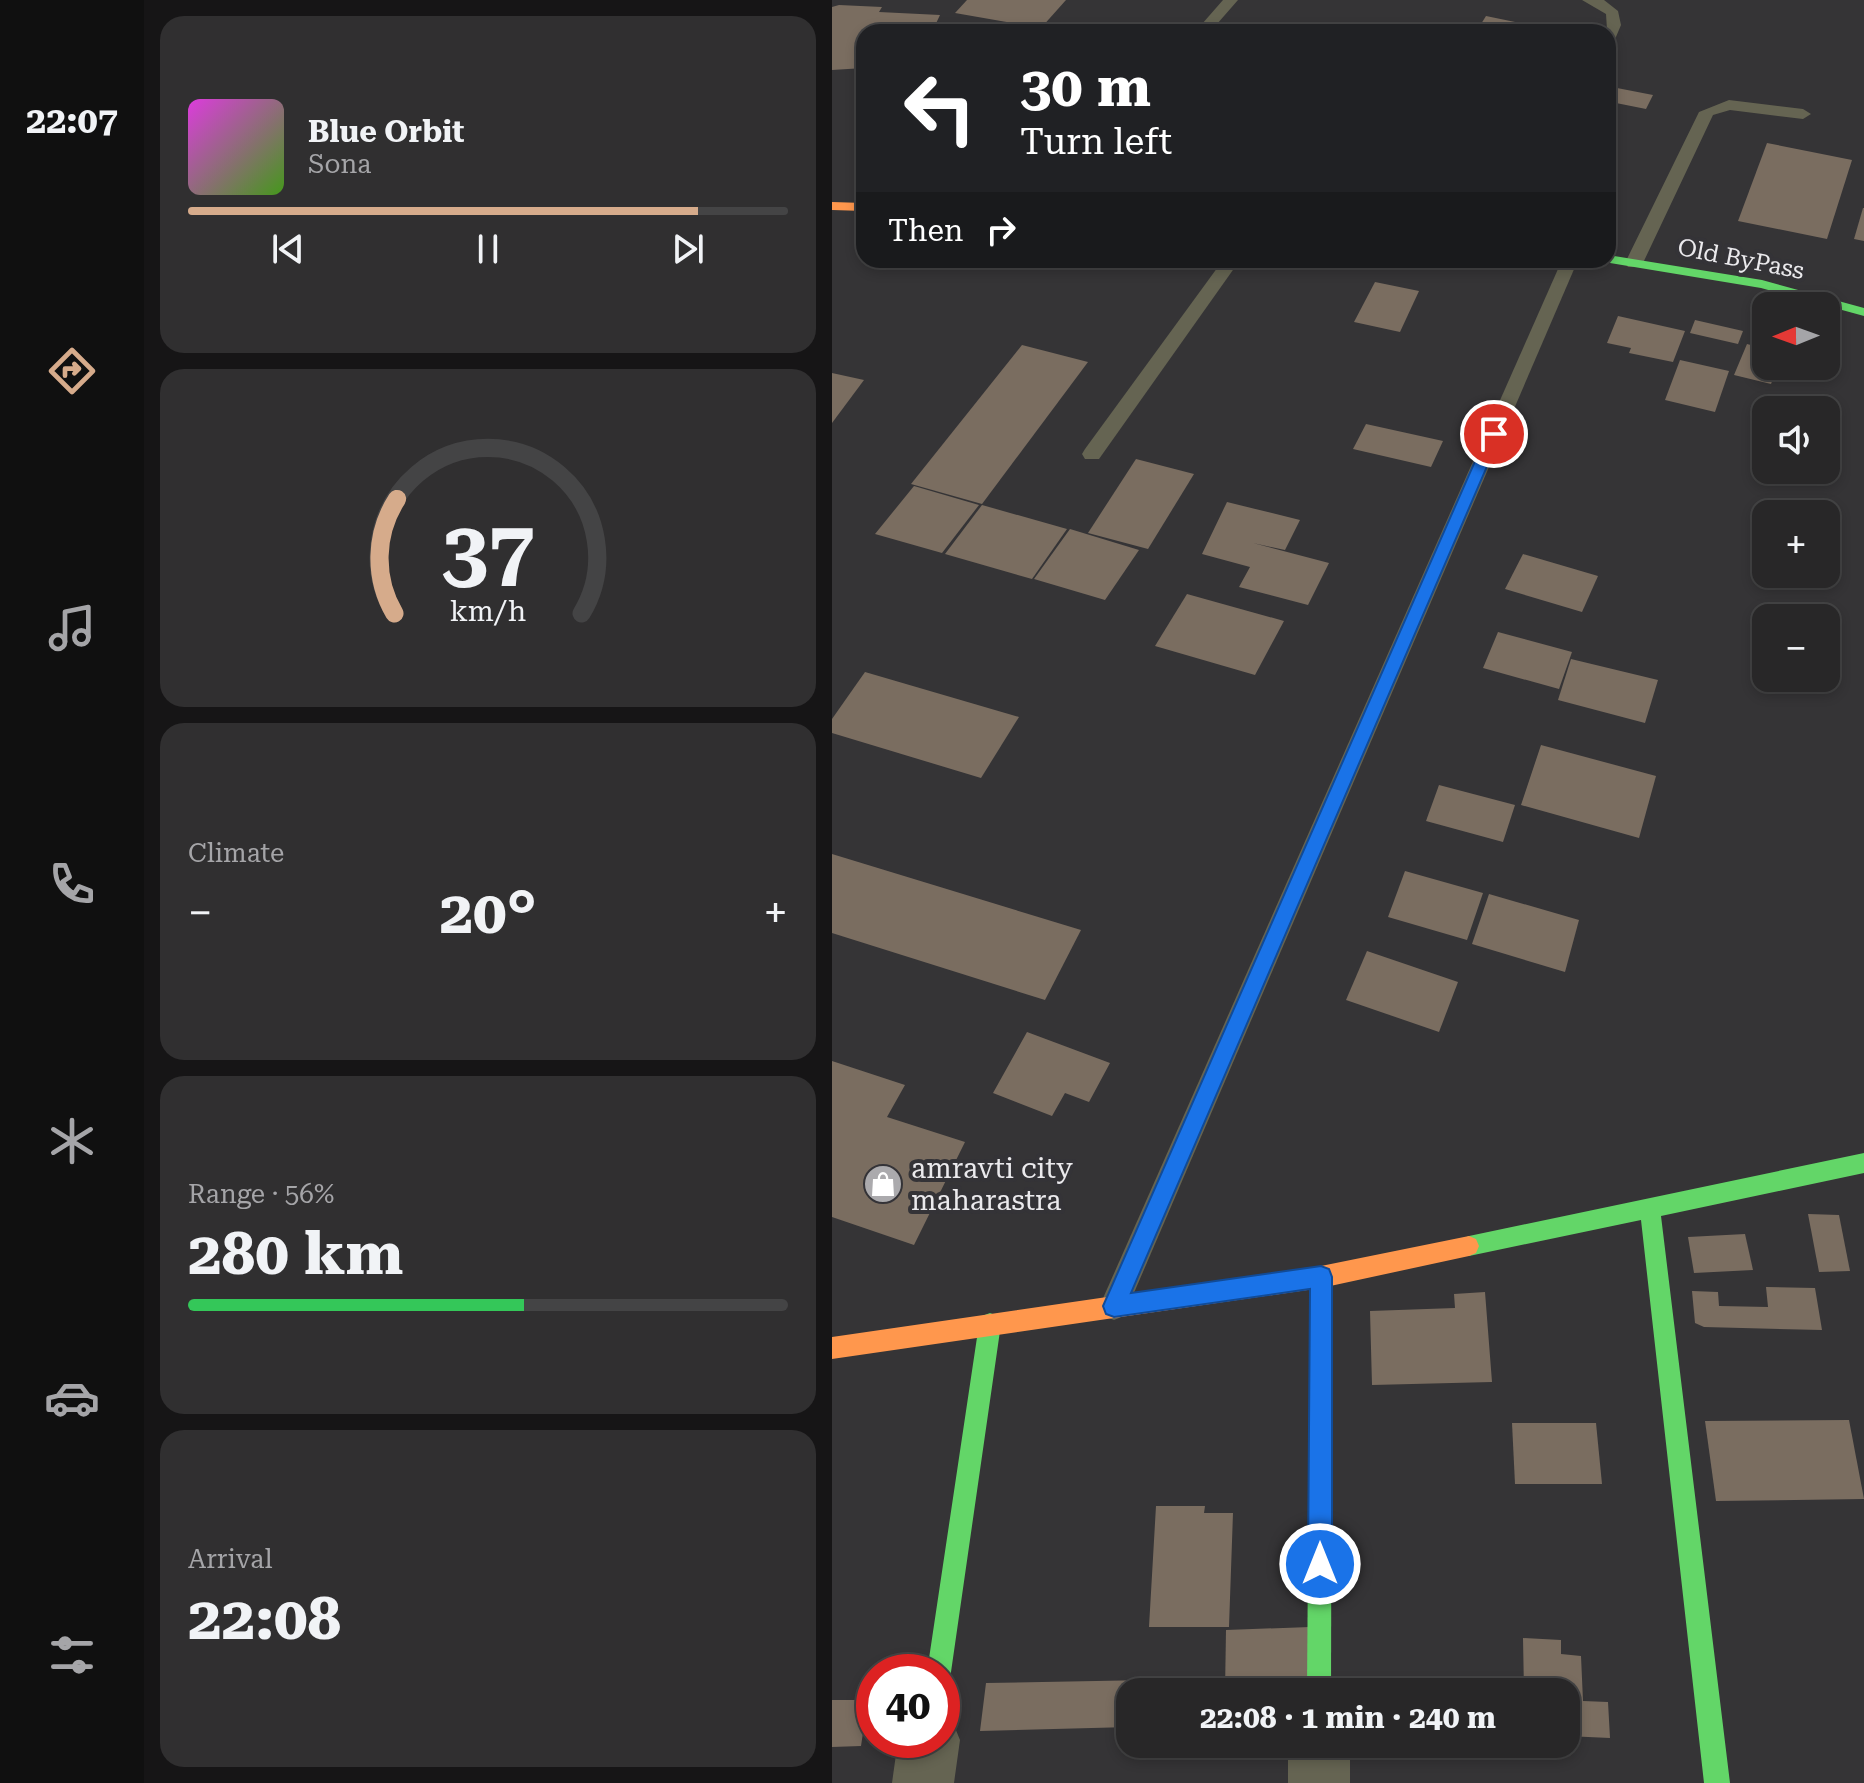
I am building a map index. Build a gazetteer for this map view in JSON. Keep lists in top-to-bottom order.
{
  "streets": {
    "street": ["Old ByPass"]
  },
  "places": {
    "shop": ["amravti city maharastra"]
  },
  "north": "left",
  "page": {
    "tabs": "22:07",
    "turn": ["30 m", "Turn left"],
    "song": ["Blue Orbit", "Sona"],
    "then": "Then",
    "map_buttons": ["+", "−"],
    "tile": [
      "Climate",
      ["Range · 56%", "280 km"],
      ["Arrival", "22:08"]
    ],
    "heat": ["−", "20°", "+"],
    "limit": "40",
    "trip": "22:08 · 1 min · 240 m",
    "gauge": ["37", "km/h"]
  }
}
